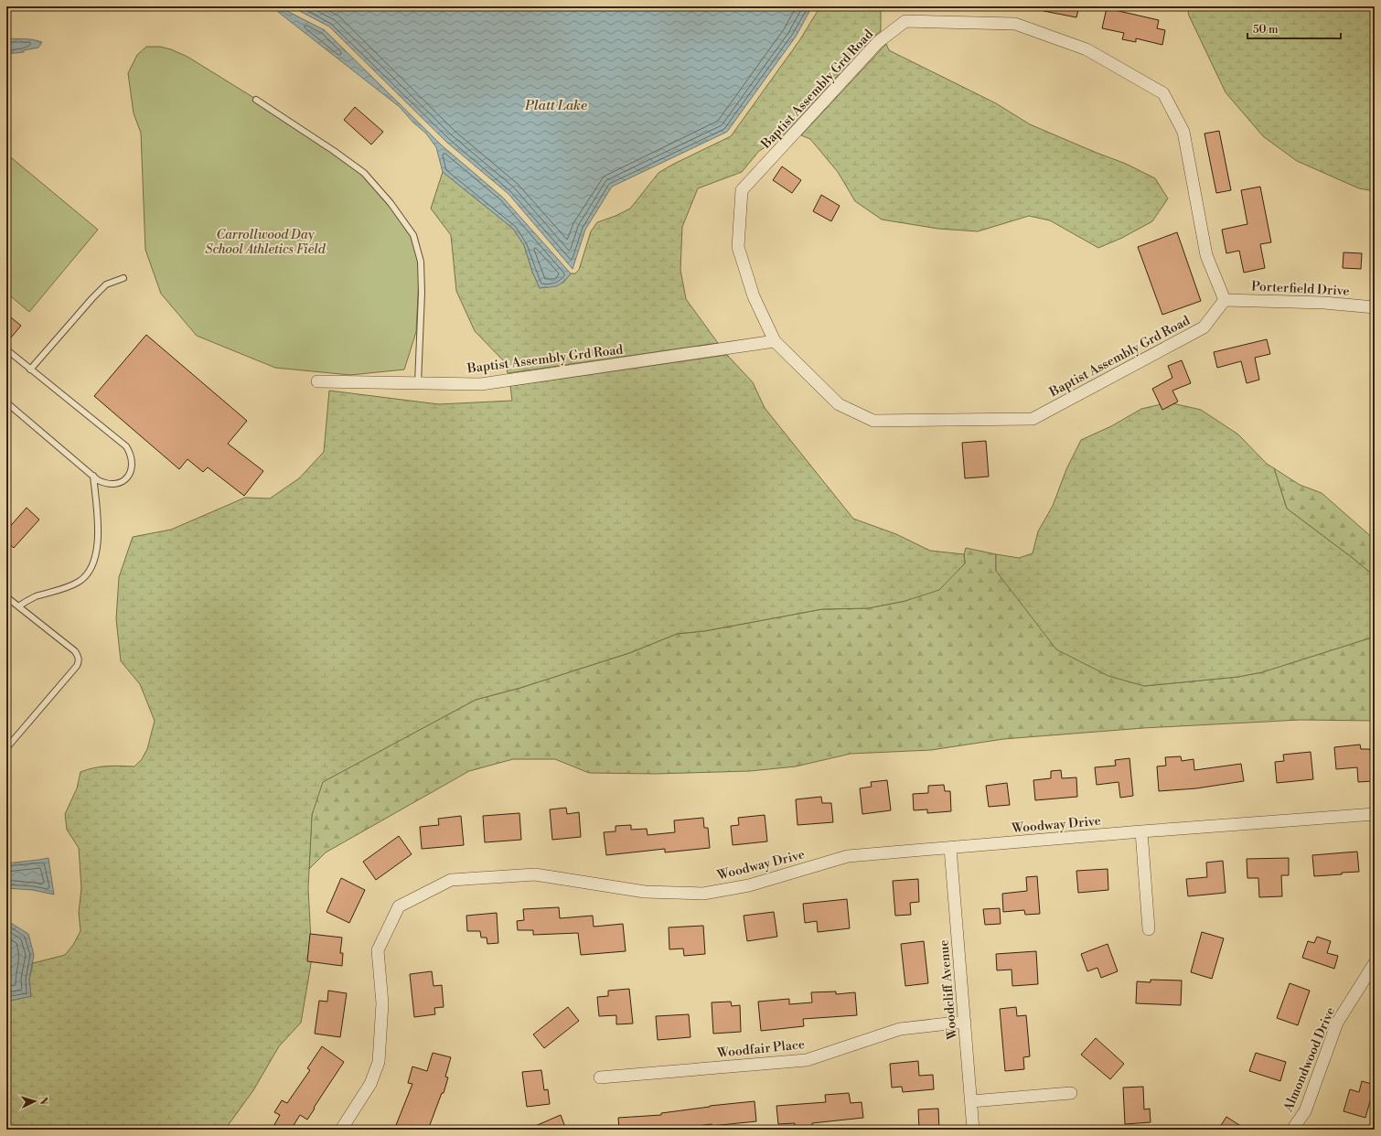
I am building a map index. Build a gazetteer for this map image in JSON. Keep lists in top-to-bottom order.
{
  "streets": {
    "street": [
      "Baptist Assembly Grd Road",
      "Porterfield Drive",
      "Woodway Drive",
      "Woodcliff Avenue",
      "Woodfair Place",
      "Almondwood Drive"
    ]
  },
  "crossings": [
    ["Baptist Assembly Grd Road", "Porterfield Drive"],
    ["Woodway Drive", "Woodcliff Avenue"],
    ["Woodcliff Avenue", "Woodfair Place"]
  ],
  "water": ["Platt Lake"],
  "parks": ["Carrollwood Day School Athletics Field"],
  "scale_bar": "50 m",
  "north": "right"
}
